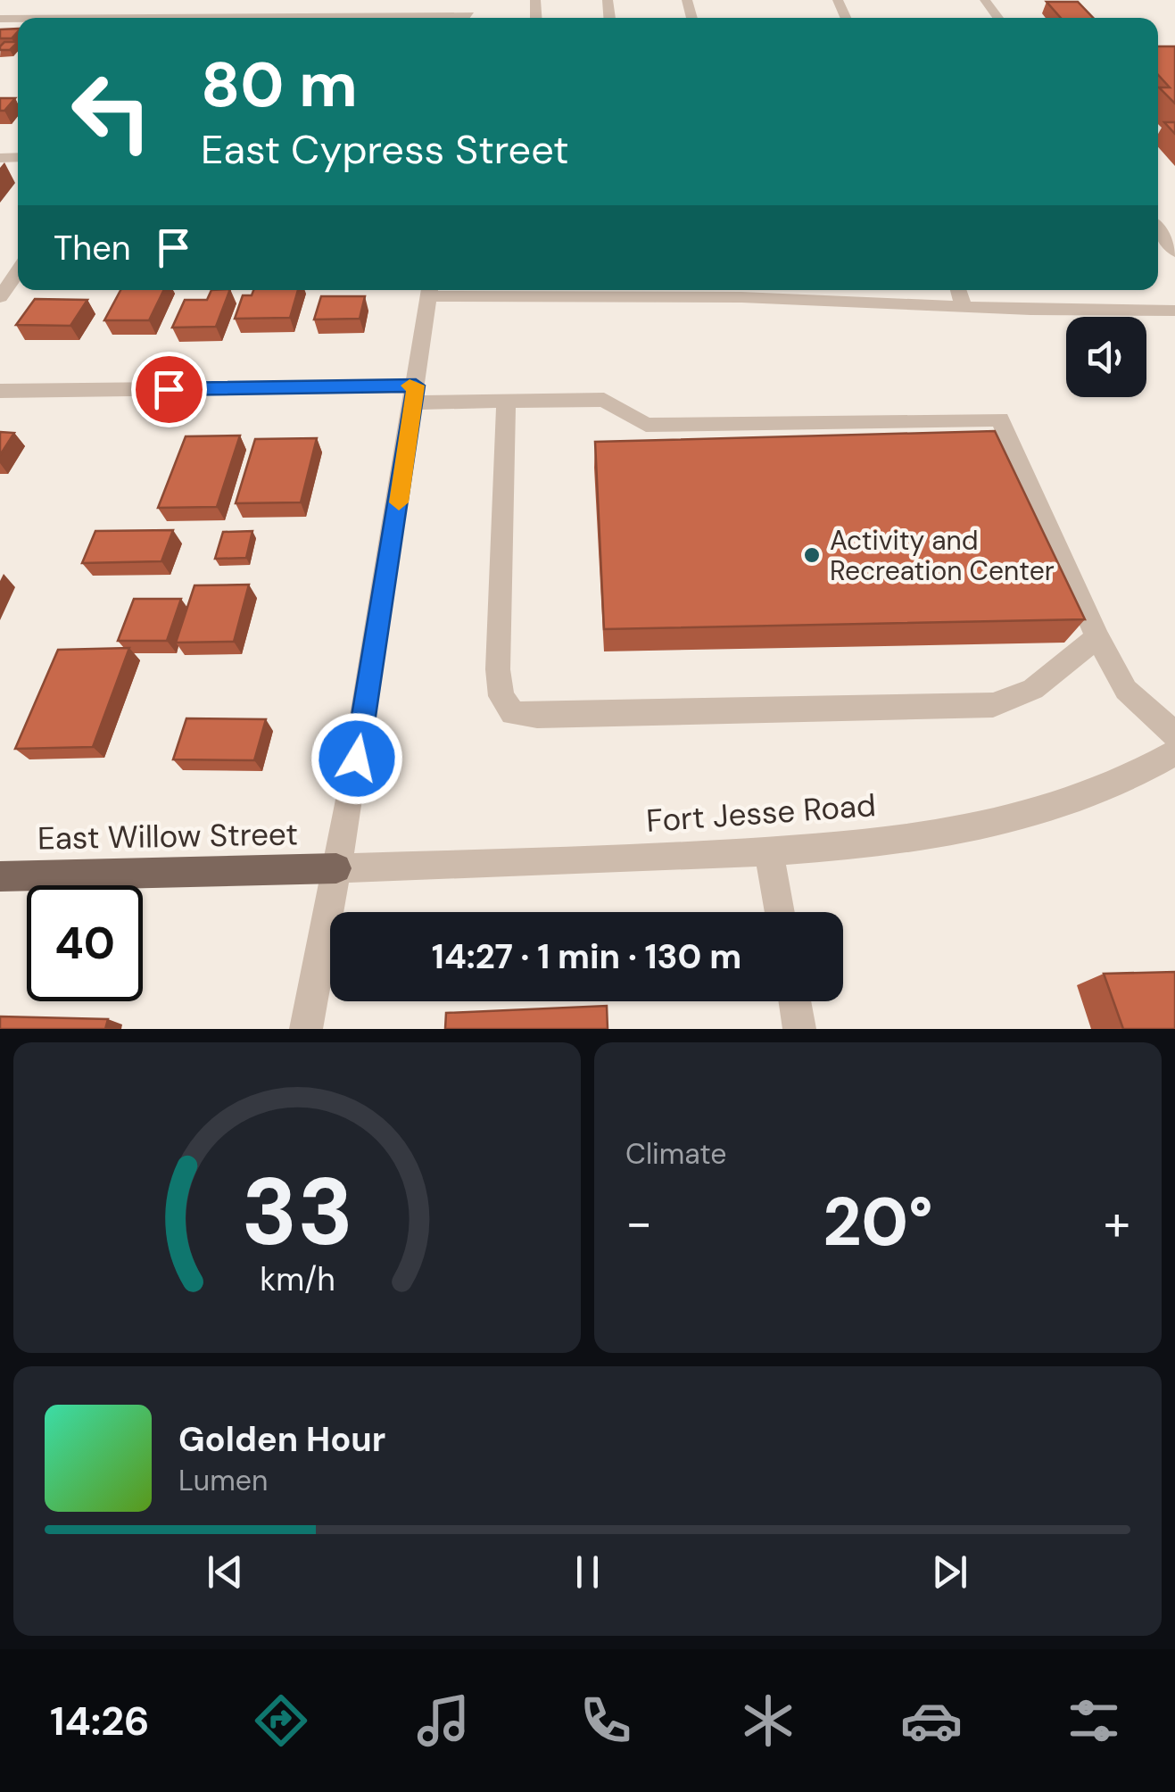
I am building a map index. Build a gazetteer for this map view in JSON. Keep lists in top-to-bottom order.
{
  "streets": {
    "main road": ["East Willow Street"],
    "street": ["Fort Jesse Road"]
  },
  "crossings": [
    ["Fort Jesse Road", "East Willow Street"]
  ],
  "places": ["Activity and Recreation Center"],
  "page": {
    "turn": ["80 m", "East Cypress Street"],
    "then": "Then",
    "limit": "40",
    "trip": "14:27 · 1 min · 130 m",
    "tile": "Climate",
    "heat": ["−", "20°", "+"],
    "song": ["Golden Hour", "Lumen"],
    "tabs": "14:26",
    "gauge": ["33", "km/h"]
  }
}
